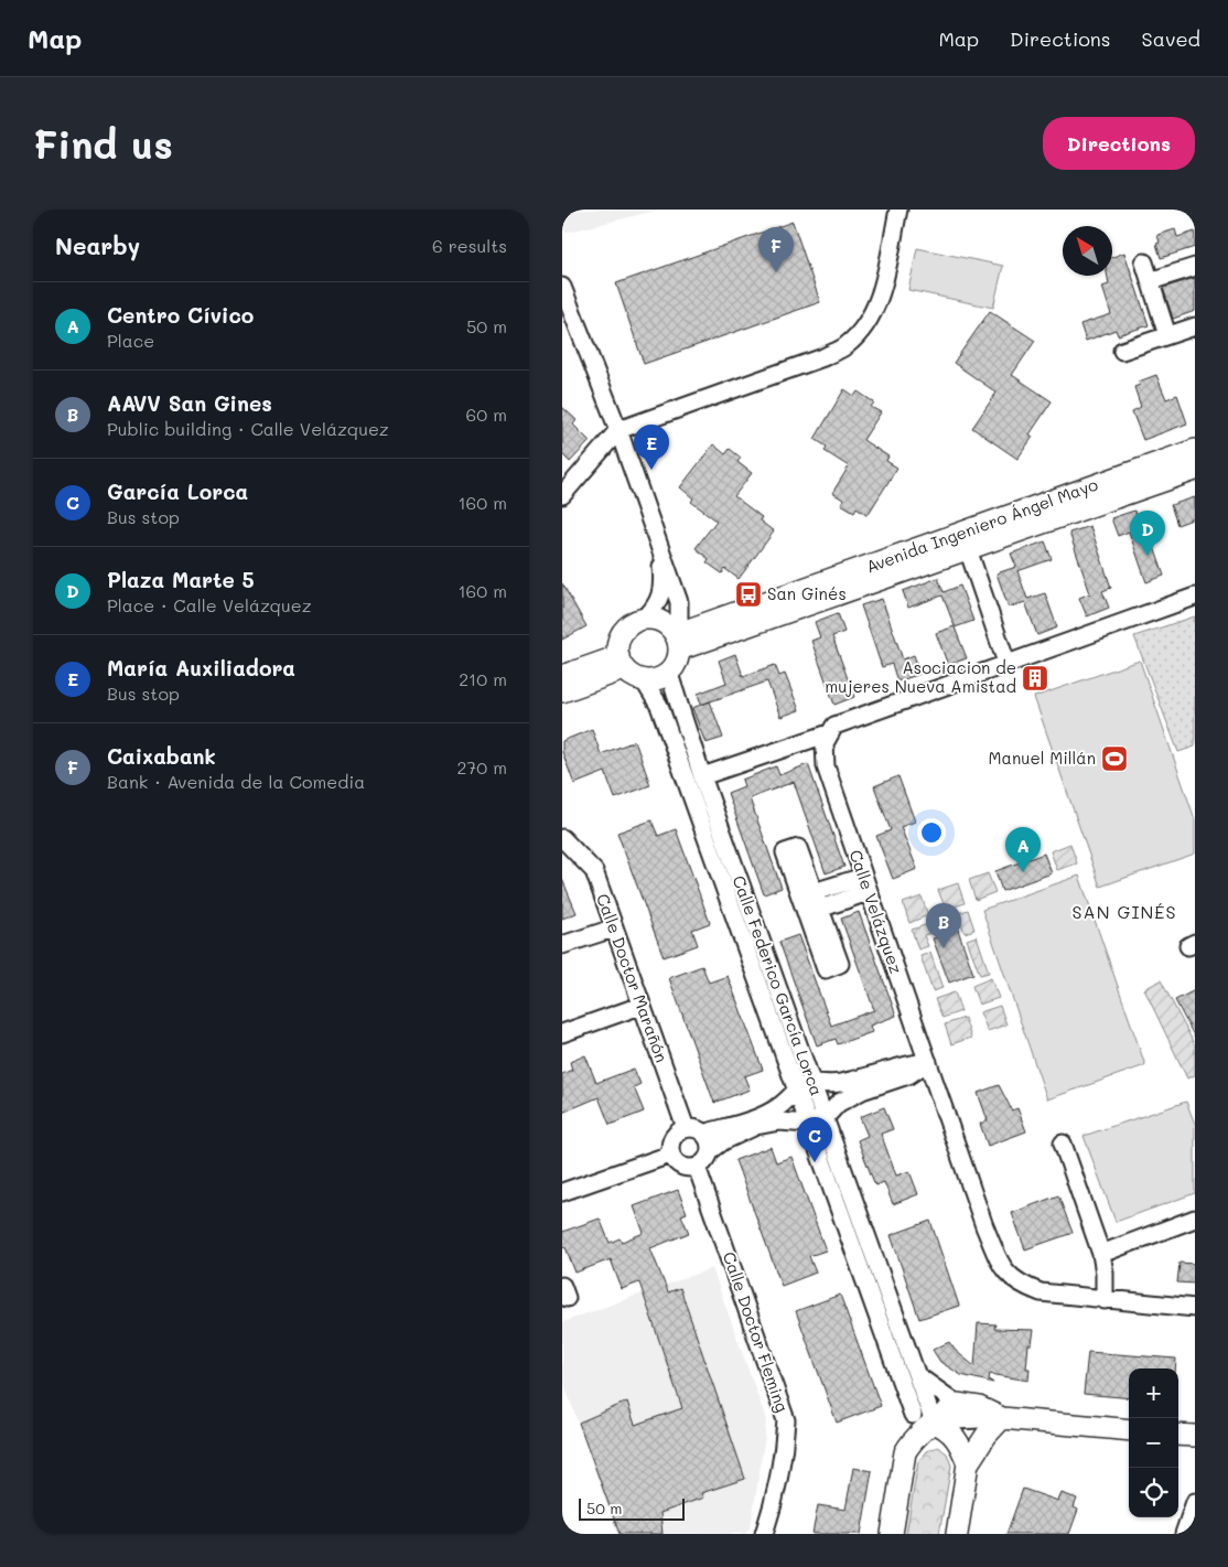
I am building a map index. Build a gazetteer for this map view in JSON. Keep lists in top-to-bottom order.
{
  "streets": {
    "main road": ["Avenida Ingeniero Ángel Mayo"],
    "street": [
      "Calle Velázquez",
      "Calle Doctor Marañón",
      "Calle Federico García Lorca",
      "Calle Doctor Fleming"
    ]
  },
  "crossings": [
    ["Avenida Ingeniero Ángel Mayo", "Calle Federico García Lorca"],
    ["Calle Doctor Marañón", "Calle Doctor Fleming"]
  ],
  "districts": ["SAN GINÉS"],
  "places": {
    "bus stop": ["San Ginés"],
    "building": ["Asociacion de mujeres Nueva Amistad"],
    "sports": ["Manuel Millán"]
  },
  "scale_bar": "50 m",
  "north": "top left",
  "page": {
    "header": "Map",
    "nav": ["Map", "Directions", "Saved"],
    "buttons": "Directions",
    "title": "Find us",
    "heading": ["Nearby", "6 results"],
    "pins": [
      "F",
      "E",
      "D",
      "A",
      "B",
      "C"
    ],
    "list": [
      {
        "mark": "A",
        "name": "Centro Cívico",
        "note": "Place",
        "value": "50 m"
      },
      {
        "mark": "B",
        "name": "AAVV San Gines",
        "note": "Public building · Calle Velázquez",
        "value": "60 m"
      },
      {
        "mark": "C",
        "name": "García Lorca",
        "note": "Bus stop",
        "value": "160 m"
      },
      {
        "mark": "D",
        "name": "Plaza Marte 5",
        "note": "Place · Calle Velázquez",
        "value": "160 m"
      },
      {
        "mark": "E",
        "name": "María Auxiliadora",
        "note": "Bus stop",
        "value": "210 m"
      },
      {
        "mark": "F",
        "name": "Caixabank",
        "note": "Bank · Avenida de la Comedia",
        "value": "270 m"
      }
    ],
    "map_buttons": ["+", "−"],
    "scale": "50 m"
  }
}
